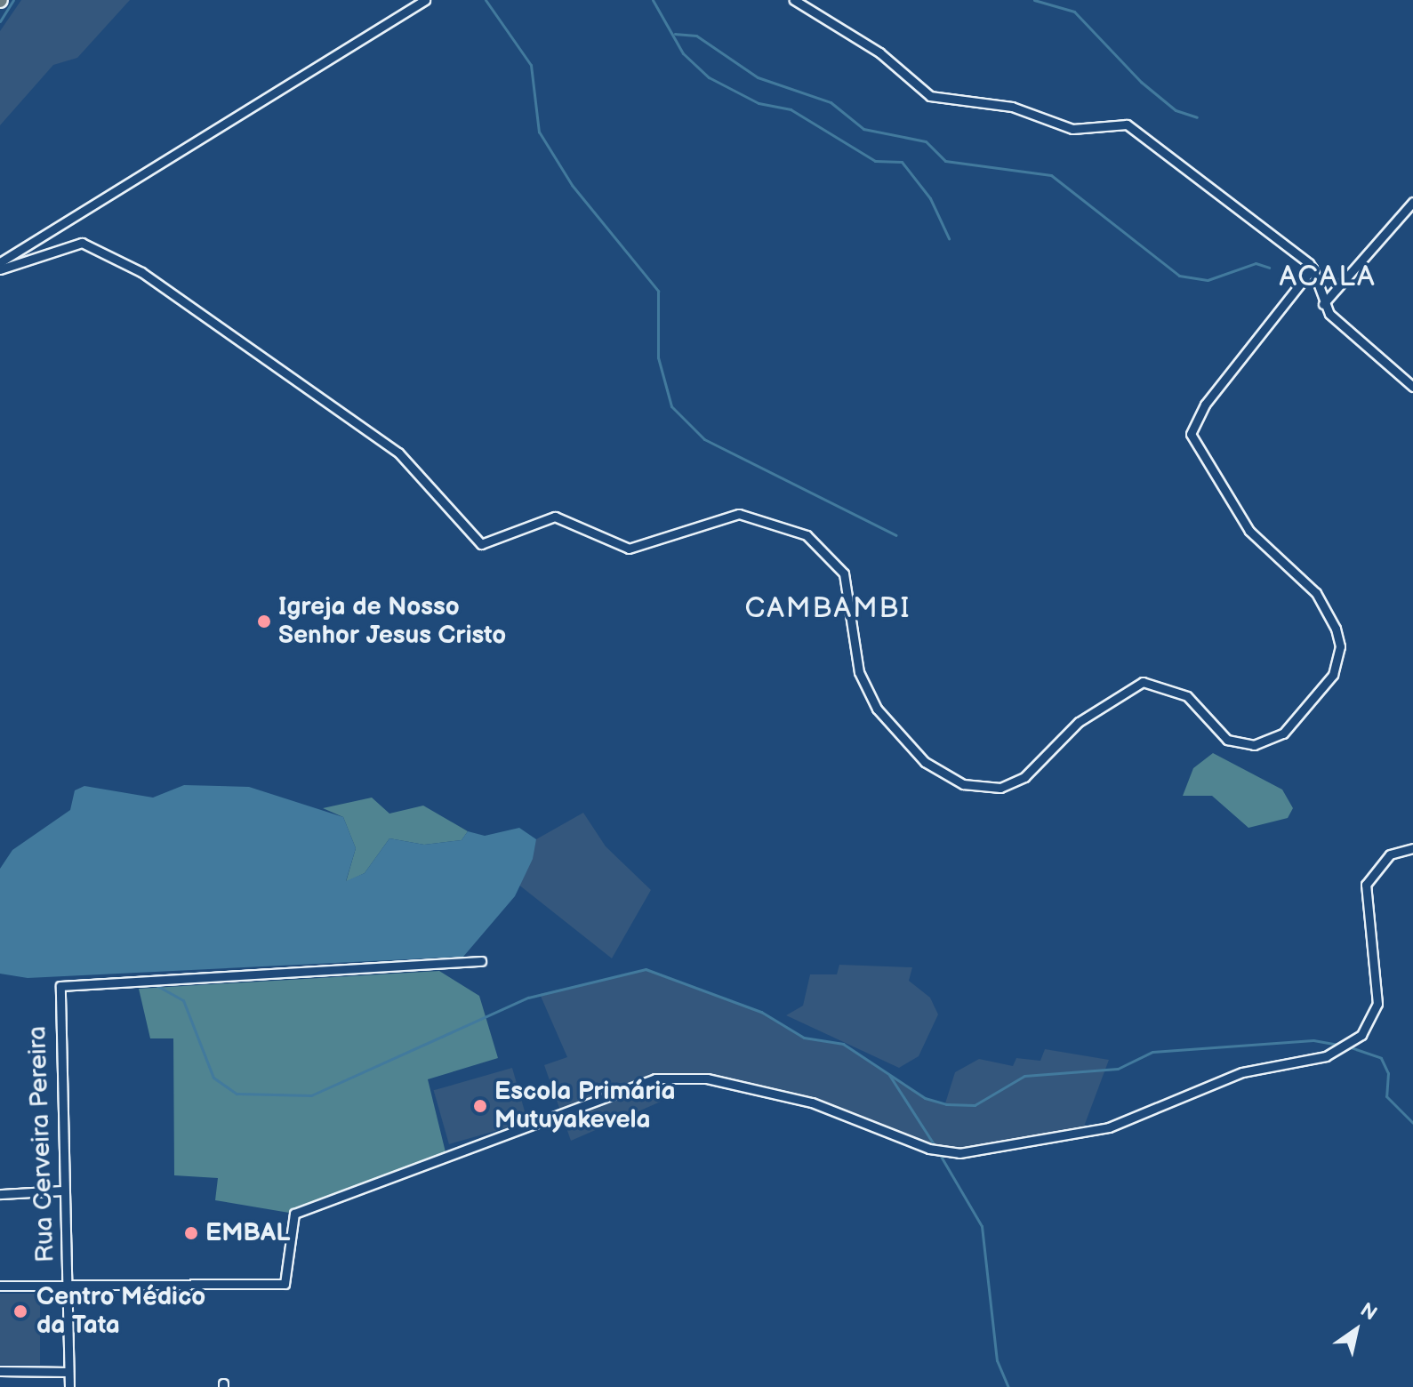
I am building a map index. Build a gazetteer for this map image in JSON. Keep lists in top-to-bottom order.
{
  "streets": {
    "street": ["Rua Cerveira Pereira"]
  },
  "districts": ["ACALA", "CAMBAMBI"],
  "places": [
    "Igreja de Nosso Senhor Jesus Cristo",
    "Escola Primária Mutuyakevela",
    "EMBAL",
    "Centro Médico da Tata"
  ],
  "north": "top right"
}
